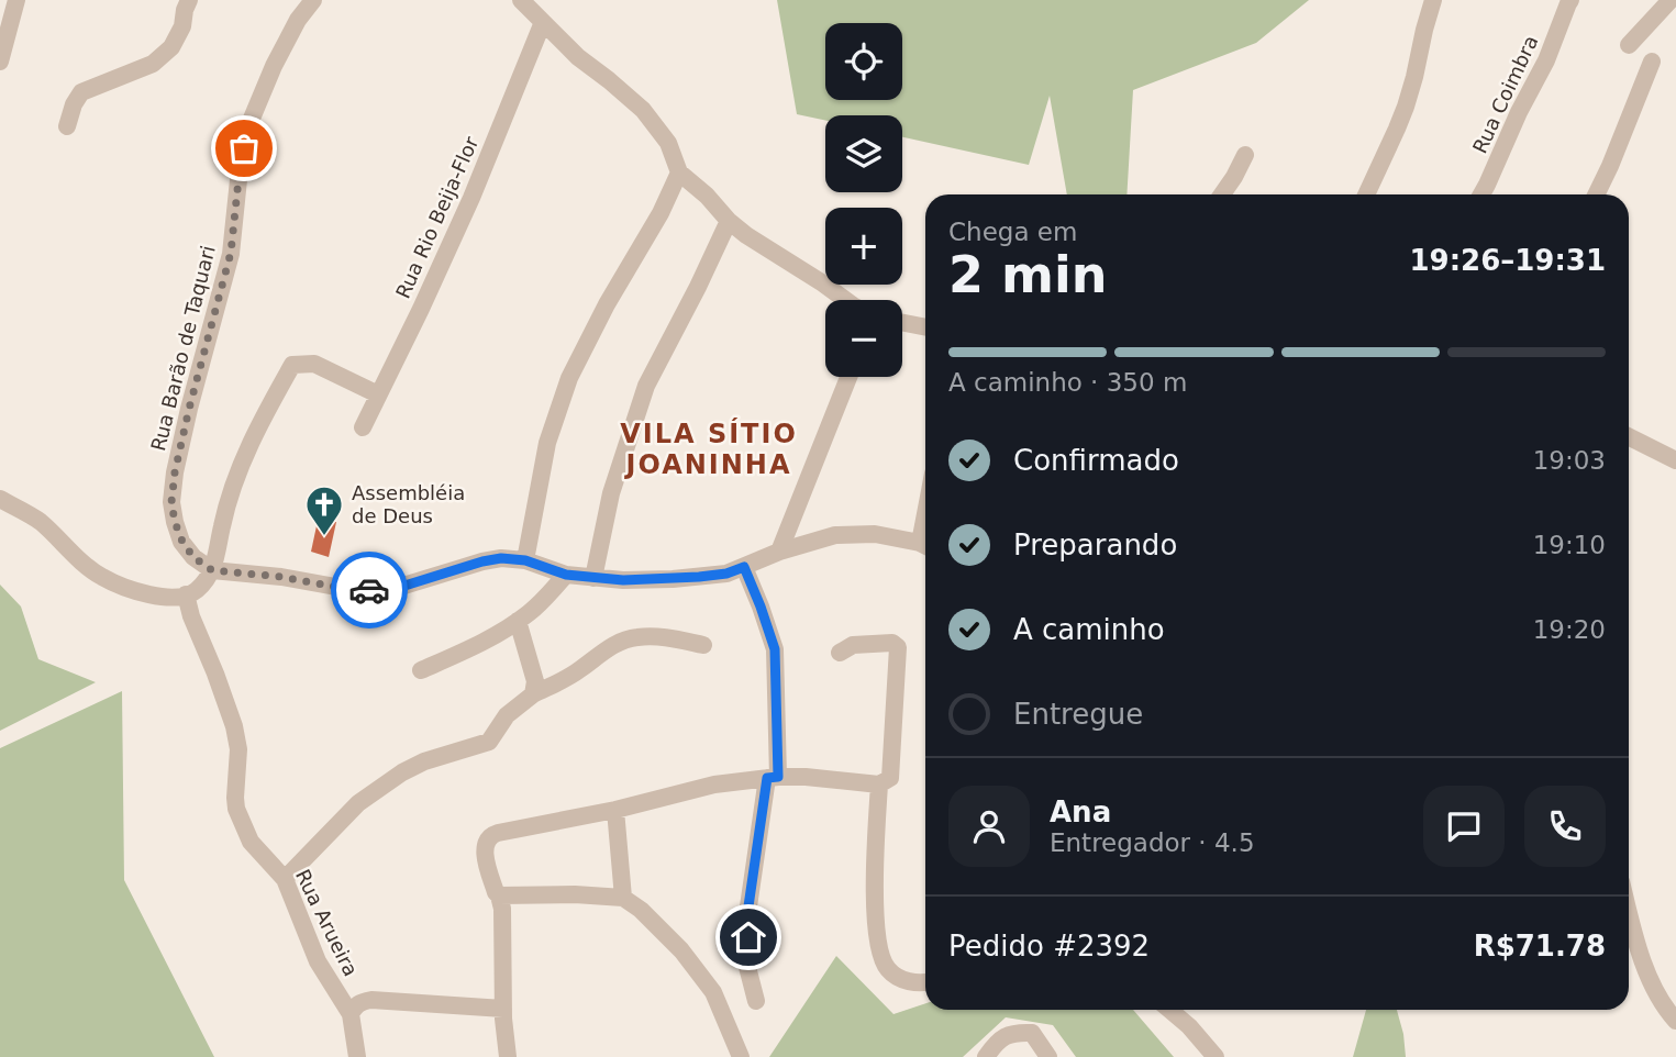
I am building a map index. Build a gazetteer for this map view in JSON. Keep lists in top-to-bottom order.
{
  "streets": {
    "street": [
      "Rua Coimbra",
      "Rua Rio Beija-Flor",
      "Rua Barão de Taquari",
      "Rua Arueira"
    ]
  },
  "districts": ["VILA SÍTIO JOANINHA"],
  "places": {
    "church": ["Assembléia de Deus"]
  },
  "page": {
    "map_buttons": ["+", "−"],
    "heading": ["2 min", "Chega em", "19:26–19:31"],
    "panel": [
      "Ana",
      "Entregador · 4.5",
      "Pedido #2392",
      "R$71.78"
    ],
    "bar": "A caminho · 350 m",
    "list": [
      ["Confirmado", "19:03"],
      ["Preparando", "19:10"],
      ["A caminho", "19:20"],
      "Entregue"
    ]
  }
}
